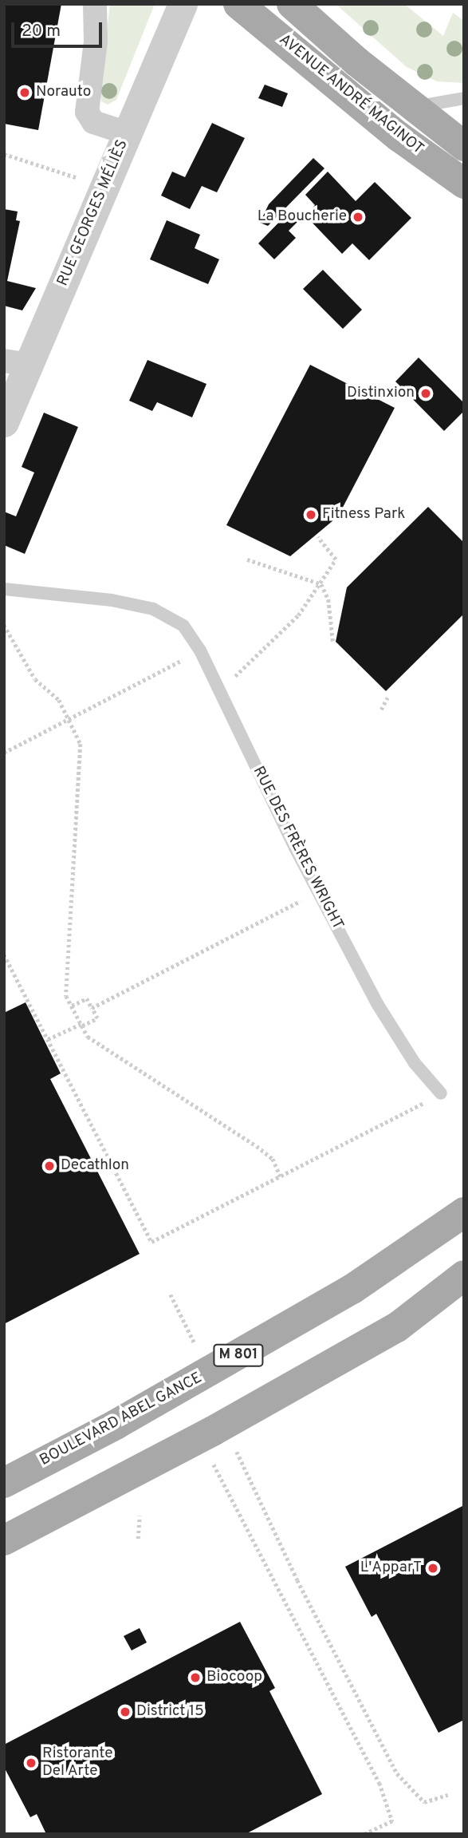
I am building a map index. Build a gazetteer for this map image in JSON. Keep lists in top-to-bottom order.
{
  "streets": {
    "main road": ["AVENUE ANDRÉ MAGINOT", "M 801", "BOULEVARD ABEL GANCE"],
    "street": ["RUE GEORGES MÉLIÈS"],
    "lane": ["RUE DES FRÈRES WRIGHT"]
  },
  "places": [
    "Norauto",
    "La Boucherie",
    "Distinxion",
    "Fitness Park",
    "Decathlon",
    "L'ApparT",
    "Biocoop",
    "District 15",
    "Ristorante Del Arte"
  ],
  "scale_bar": "20 m"
}
